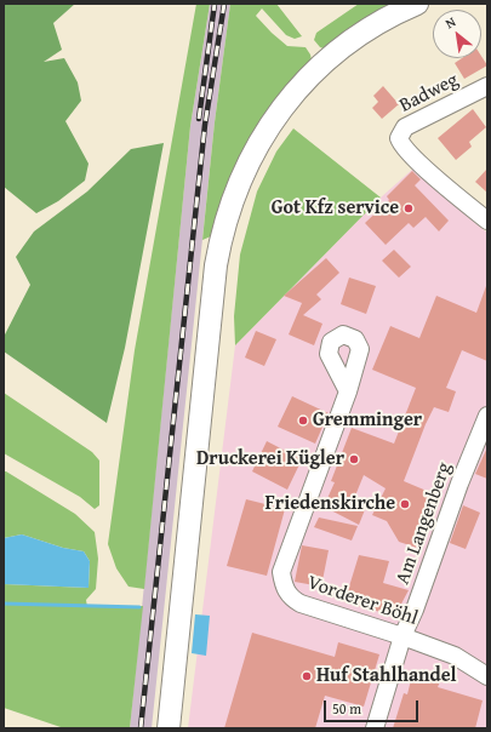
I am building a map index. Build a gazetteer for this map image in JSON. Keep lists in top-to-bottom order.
{
  "streets": {
    "street": ["Badweg", "Am Langenberg", "Vorderer Böhl"]
  },
  "crossings": [
    ["Am Langenberg", "Vorderer Böhl"]
  ],
  "places": [
    "Got Kfz service",
    "Gremminger",
    "Druckerei Kügler",
    "Friedenskirche",
    "Huf Stahlhandel"
  ],
  "scale_bar": "50 m",
  "north": "top left"
}
